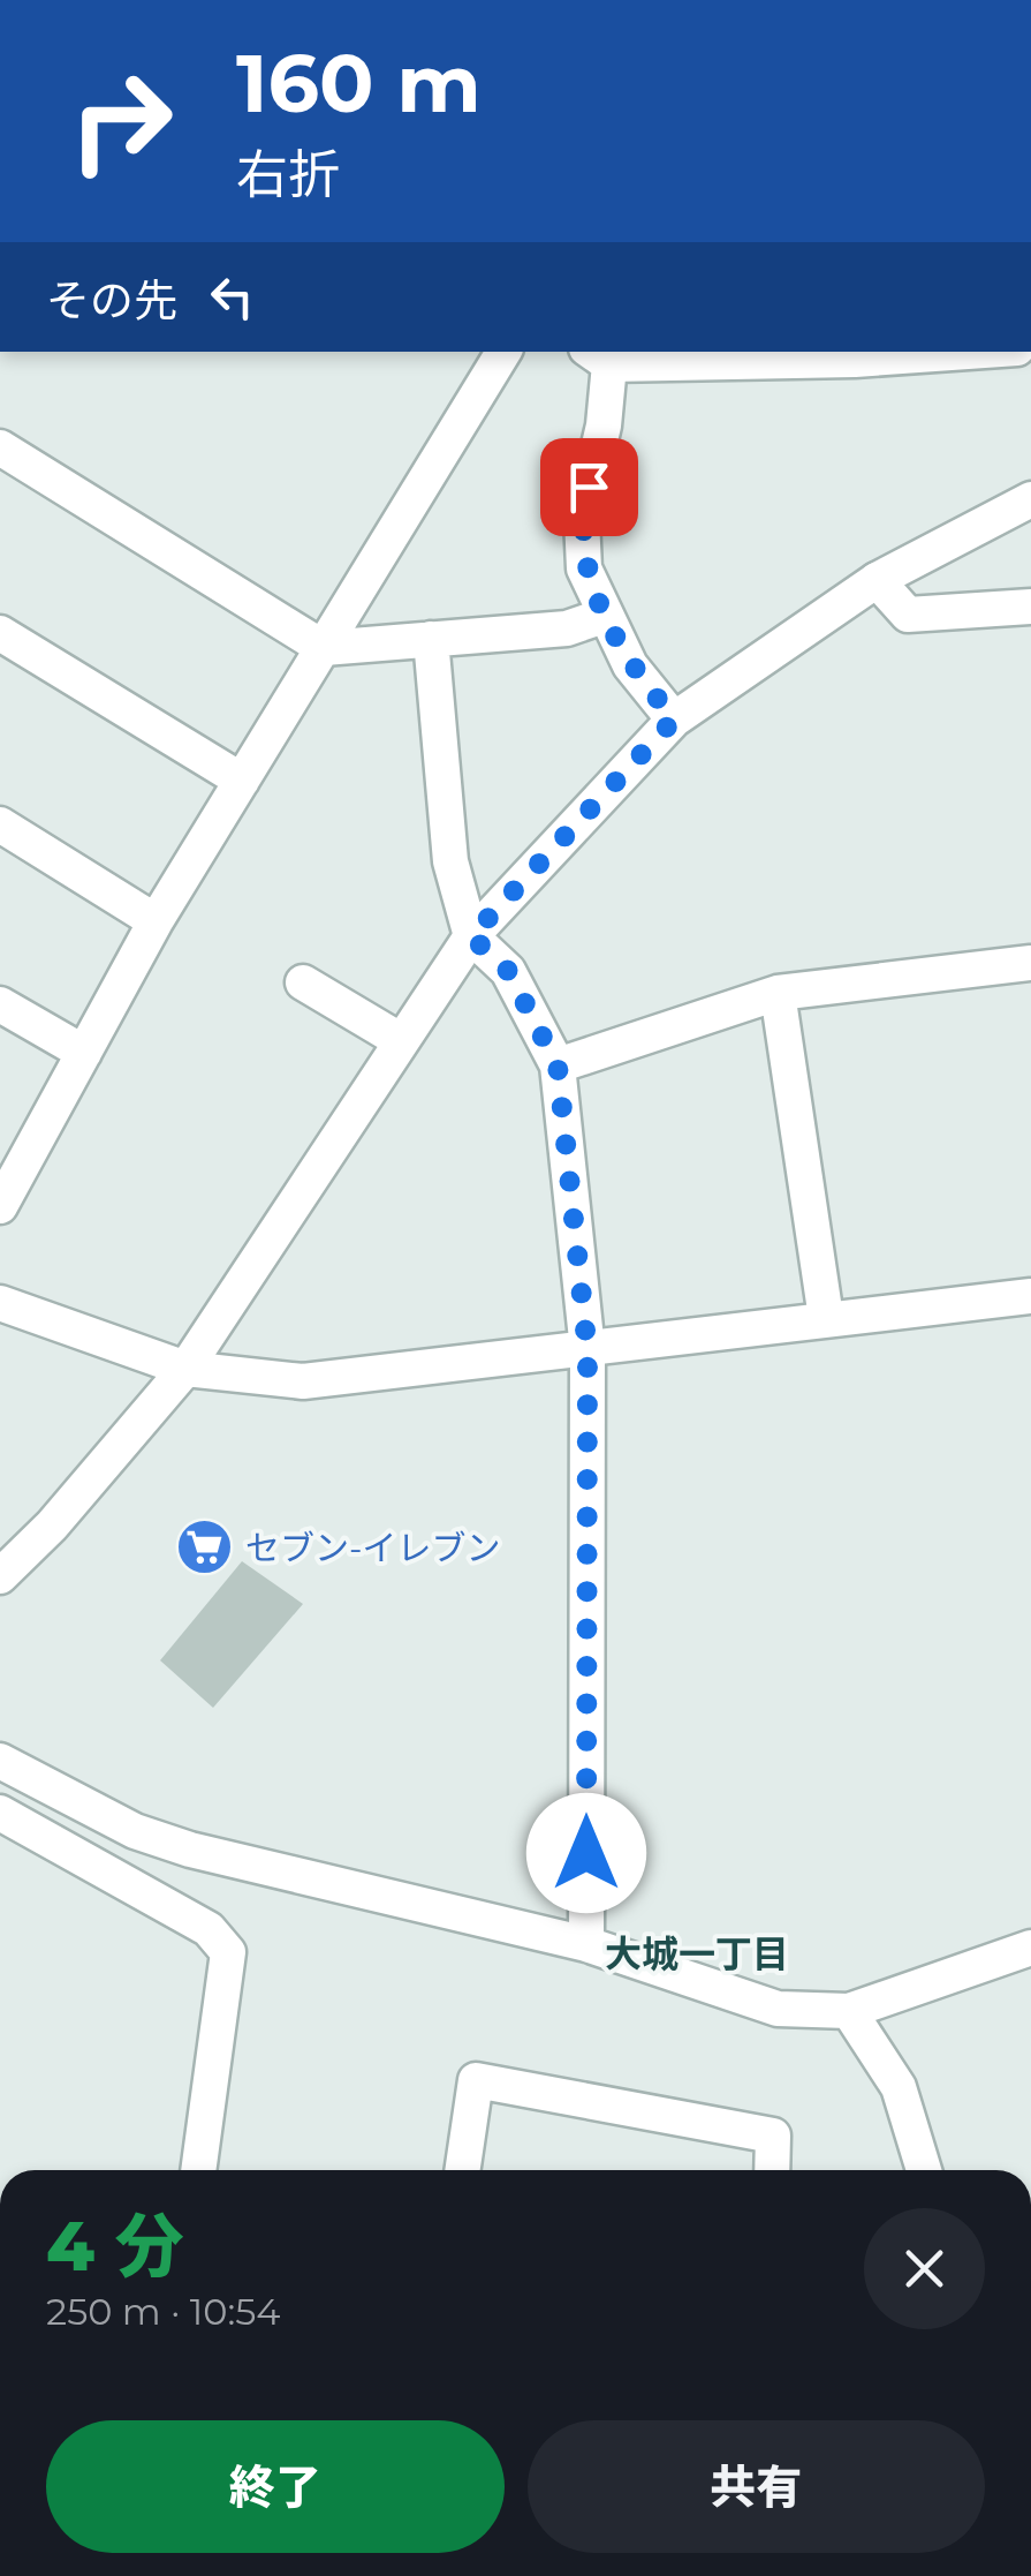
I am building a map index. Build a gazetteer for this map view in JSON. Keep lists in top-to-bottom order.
{
  "districts": ["大城一丁目"],
  "places": {
    "supermarket": ["セブン-イレブン"]
  },
  "page": {
    "turn": ["160 m", "右折"],
    "then": "その先",
    "heading": ["4 分", "250 m · 10:54"],
    "buttons": ["終了", "共有"]
  }
}
